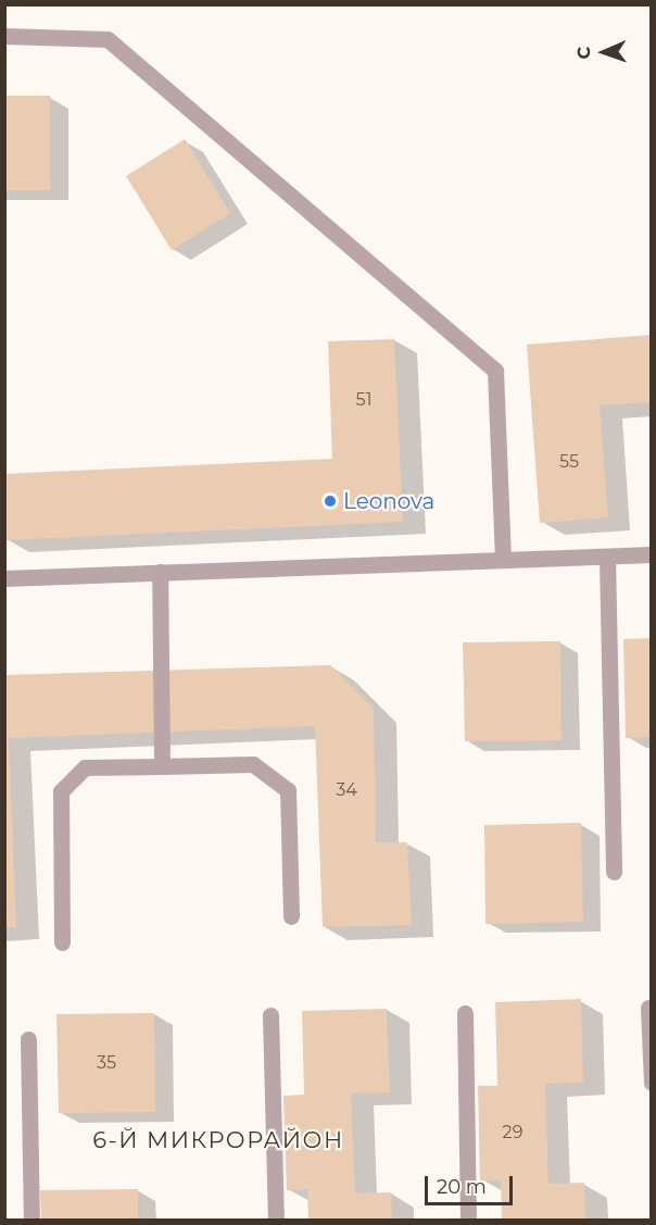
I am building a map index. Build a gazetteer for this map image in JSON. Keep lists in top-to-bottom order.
{
  "districts": ["6-Й МИКРОРАЙОН"],
  "places": ["Leonova"],
  "house_numbers": [
    "51",
    "55",
    "34",
    "35",
    "29"
  ],
  "scale_bar": "20 m",
  "north": "left"
}
